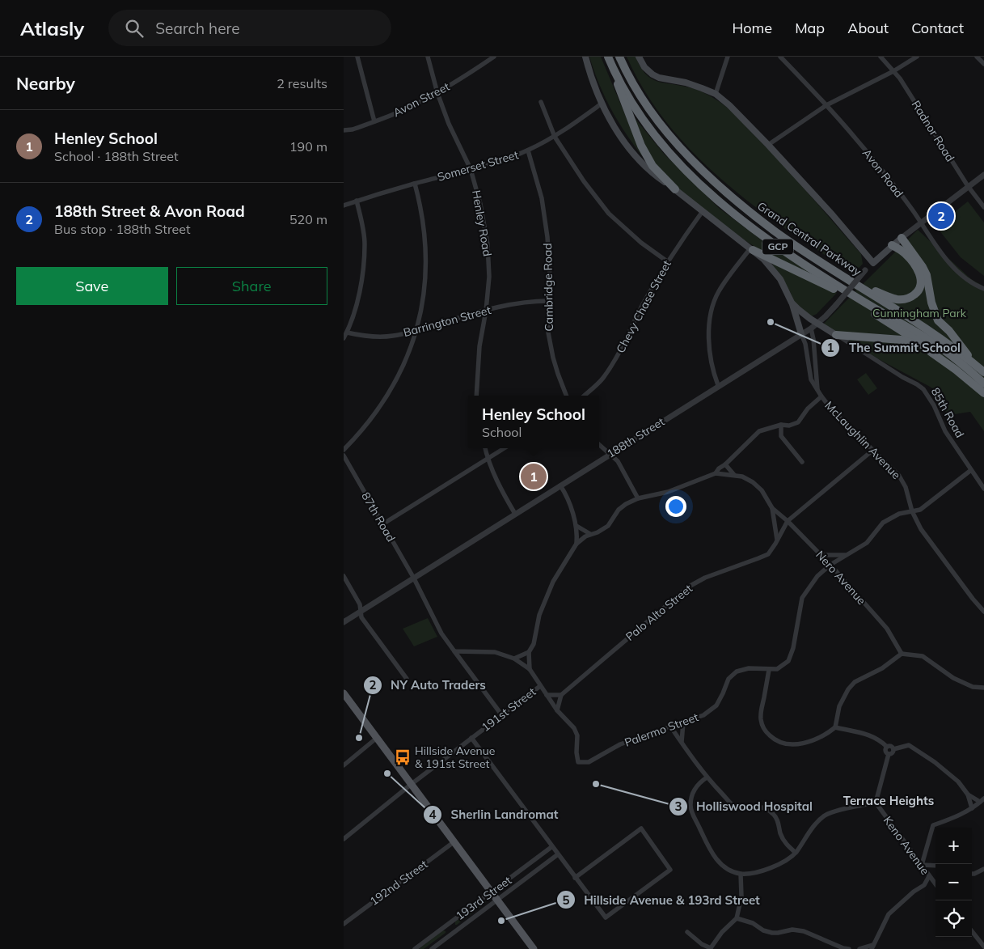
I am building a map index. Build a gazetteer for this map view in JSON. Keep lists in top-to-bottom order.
{
  "streets": {
    "highway": ["Grand Central Parkway", "GCP"],
    "main road": ["85th Road"],
    "street": [
      "Avon Street",
      "Radnor Road",
      "Somerset Street",
      "Avon Road",
      "Henley Road",
      "Cambridge Road",
      "Chevy Chase Street",
      "Barrington Street",
      "188th Street",
      "McLaughlin Avenue",
      "87th Road",
      "Nero Avenue",
      "Palo Alto Street",
      "191st Street",
      "Palermo Street",
      "Keno Avenue",
      "192nd Street",
      "193rd Street"
    ]
  },
  "crossings": [
    ["Avon Street", "Henley Road"],
    ["Somerset Street", "Henley Road"],
    ["Somerset Street", "Cambridge Road"],
    ["Henley Road", "Barrington Street"],
    ["Grand Central Parkway", "188th Street"],
    ["Cambridge Road", "Barrington Street"],
    ["85th Road", "188th Street"],
    ["188th Street", "McLaughlin Avenue"],
    ["188th Street", "87th Road"],
    ["McLaughlin Avenue", "Palo Alto Street"],
    ["McLaughlin Avenue", "Palermo Street"],
    ["87th Road", "191st Street"],
    ["Nero Avenue", "Palo Alto Street"],
    ["Nero Avenue", "Palermo Street"]
  ],
  "districts": ["Terrace Heights"],
  "parks": ["Cunningham Park"],
  "places": {
    "other": [
      "The Summit School",
      "NY Auto Traders",
      "Sherlin Landromat",
      "Holliswood Hospital",
      "Hillside Avenue & 193rd Street"
    ],
    "bus stop": ["Hillside Avenue & 191st Street"]
  },
  "page": {
    "header": "Atlasly",
    "search": "Search here",
    "nav": [
      "Home",
      "Map",
      "About",
      "Contact"
    ],
    "heading": ["Nearby", "2 results"],
    "list": [
      {
        "mark": "1",
        "name": "Henley School",
        "note": "School · 188th Street",
        "value": "190 m"
      },
      {
        "mark": "2",
        "name": "188th Street & Avon Road",
        "note": "Bus stop · 188th Street",
        "value": "520 m"
      }
    ],
    "pins": ["2", "1"],
    "buttons": ["Save", "Share"],
    "popup": ["Henley School", "School"],
    "map_buttons": ["+", "−"]
  }
}
